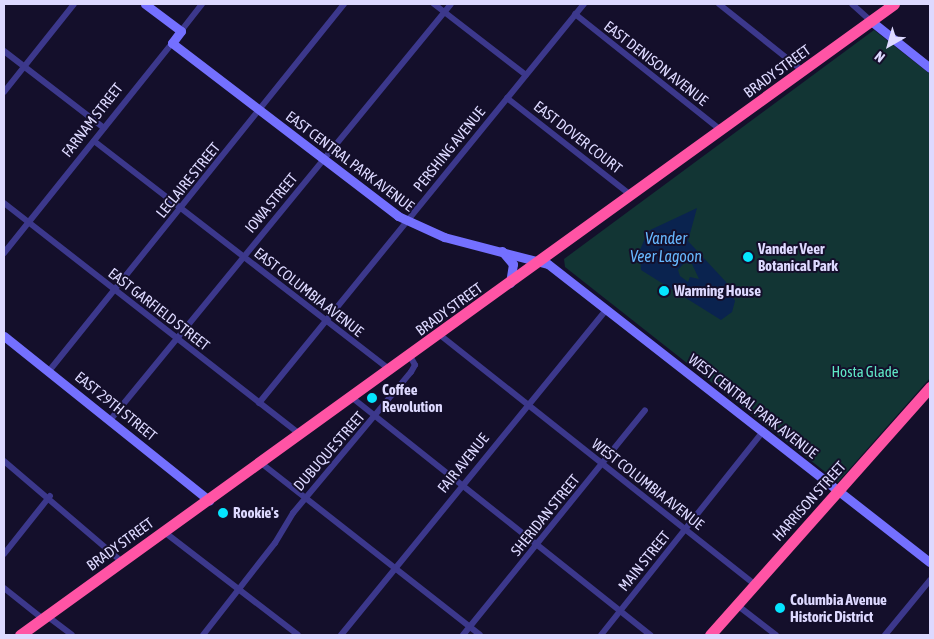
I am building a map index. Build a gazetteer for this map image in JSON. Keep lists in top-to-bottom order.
{
  "streets": {
    "highway": ["BRADY STREET", "HARRISON STREET"],
    "street": [
      "EAST DENISON AVENUE",
      "FARNAM STREET",
      "EAST DOVER COURT",
      "PERSHING AVENUE",
      "EAST CENTRAL PARK AVENUE",
      "LECLAIRE STREET",
      "IOWA STREET",
      "EAST COLUMBIA AVENUE",
      "EAST GARFIELD STREET",
      "EAST 29TH STREET",
      "WEST CENTRAL PARK AVENUE",
      "DUBUQUE STREET",
      "FAIR AVENUE",
      "WEST COLUMBIA AVENUE",
      "SHERIDAN STREET",
      "MAIN STREET"
    ]
  },
  "crossings": [
    ["EAST DENISON AVENUE", "BRADY STREET"],
    ["EAST DENISON AVENUE", "PERSHING AVENUE"],
    ["BRADY STREET", "EAST DOVER COURT"],
    ["BRADY STREET", "EAST CENTRAL PARK AVENUE"],
    ["BRADY STREET", "EAST COLUMBIA AVENUE"],
    ["BRADY STREET", "EAST GARFIELD STREET"],
    ["BRADY STREET", "EAST 29TH STREET"],
    ["BRADY STREET", "DUBUQUE STREET"],
    ["FARNAM STREET", "EAST CENTRAL PARK AVENUE"],
    ["FARNAM STREET", "EAST COLUMBIA AVENUE"],
    ["FARNAM STREET", "EAST GARFIELD STREET"],
    ["EAST DOVER COURT", "PERSHING AVENUE"],
    ["PERSHING AVENUE", "EAST CENTRAL PARK AVENUE"],
    ["PERSHING AVENUE", "EAST COLUMBIA AVENUE"],
    ["PERSHING AVENUE", "EAST GARFIELD STREET"],
    ["EAST CENTRAL PARK AVENUE", "LECLAIRE STREET"],
    ["EAST CENTRAL PARK AVENUE", "IOWA STREET"],
    ["EAST CENTRAL PARK AVENUE", "WEST CENTRAL PARK AVENUE"],
    ["EAST CENTRAL PARK AVENUE", "FAIR AVENUE"],
    ["LECLAIRE STREET", "EAST COLUMBIA AVENUE"],
    ["LECLAIRE STREET", "EAST GARFIELD STREET"],
    ["LECLAIRE STREET", "EAST 29TH STREET"],
    ["IOWA STREET", "EAST COLUMBIA AVENUE"],
    ["IOWA STREET", "EAST GARFIELD STREET"],
    ["IOWA STREET", "EAST 29TH STREET"],
    ["WEST CENTRAL PARK AVENUE", "FAIR AVENUE"],
    ["WEST CENTRAL PARK AVENUE", "HARRISON STREET"],
    ["WEST CENTRAL PARK AVENUE", "MAIN STREET"],
    ["FAIR AVENUE", "WEST COLUMBIA AVENUE"],
    ["WEST COLUMBIA AVENUE", "HARRISON STREET"],
    ["WEST COLUMBIA AVENUE", "SHERIDAN STREET"],
    ["WEST COLUMBIA AVENUE", "MAIN STREET"]
  ],
  "water": ["Vander Veer Lagoon"],
  "parks": ["Hosta Glade"],
  "places": [
    "Vander Veer Botanical Park",
    "Warming House",
    "Coffee Revolution",
    "Rookie's",
    "Columbia Avenue Historic District"
  ],
  "north": "bottom left"
}
